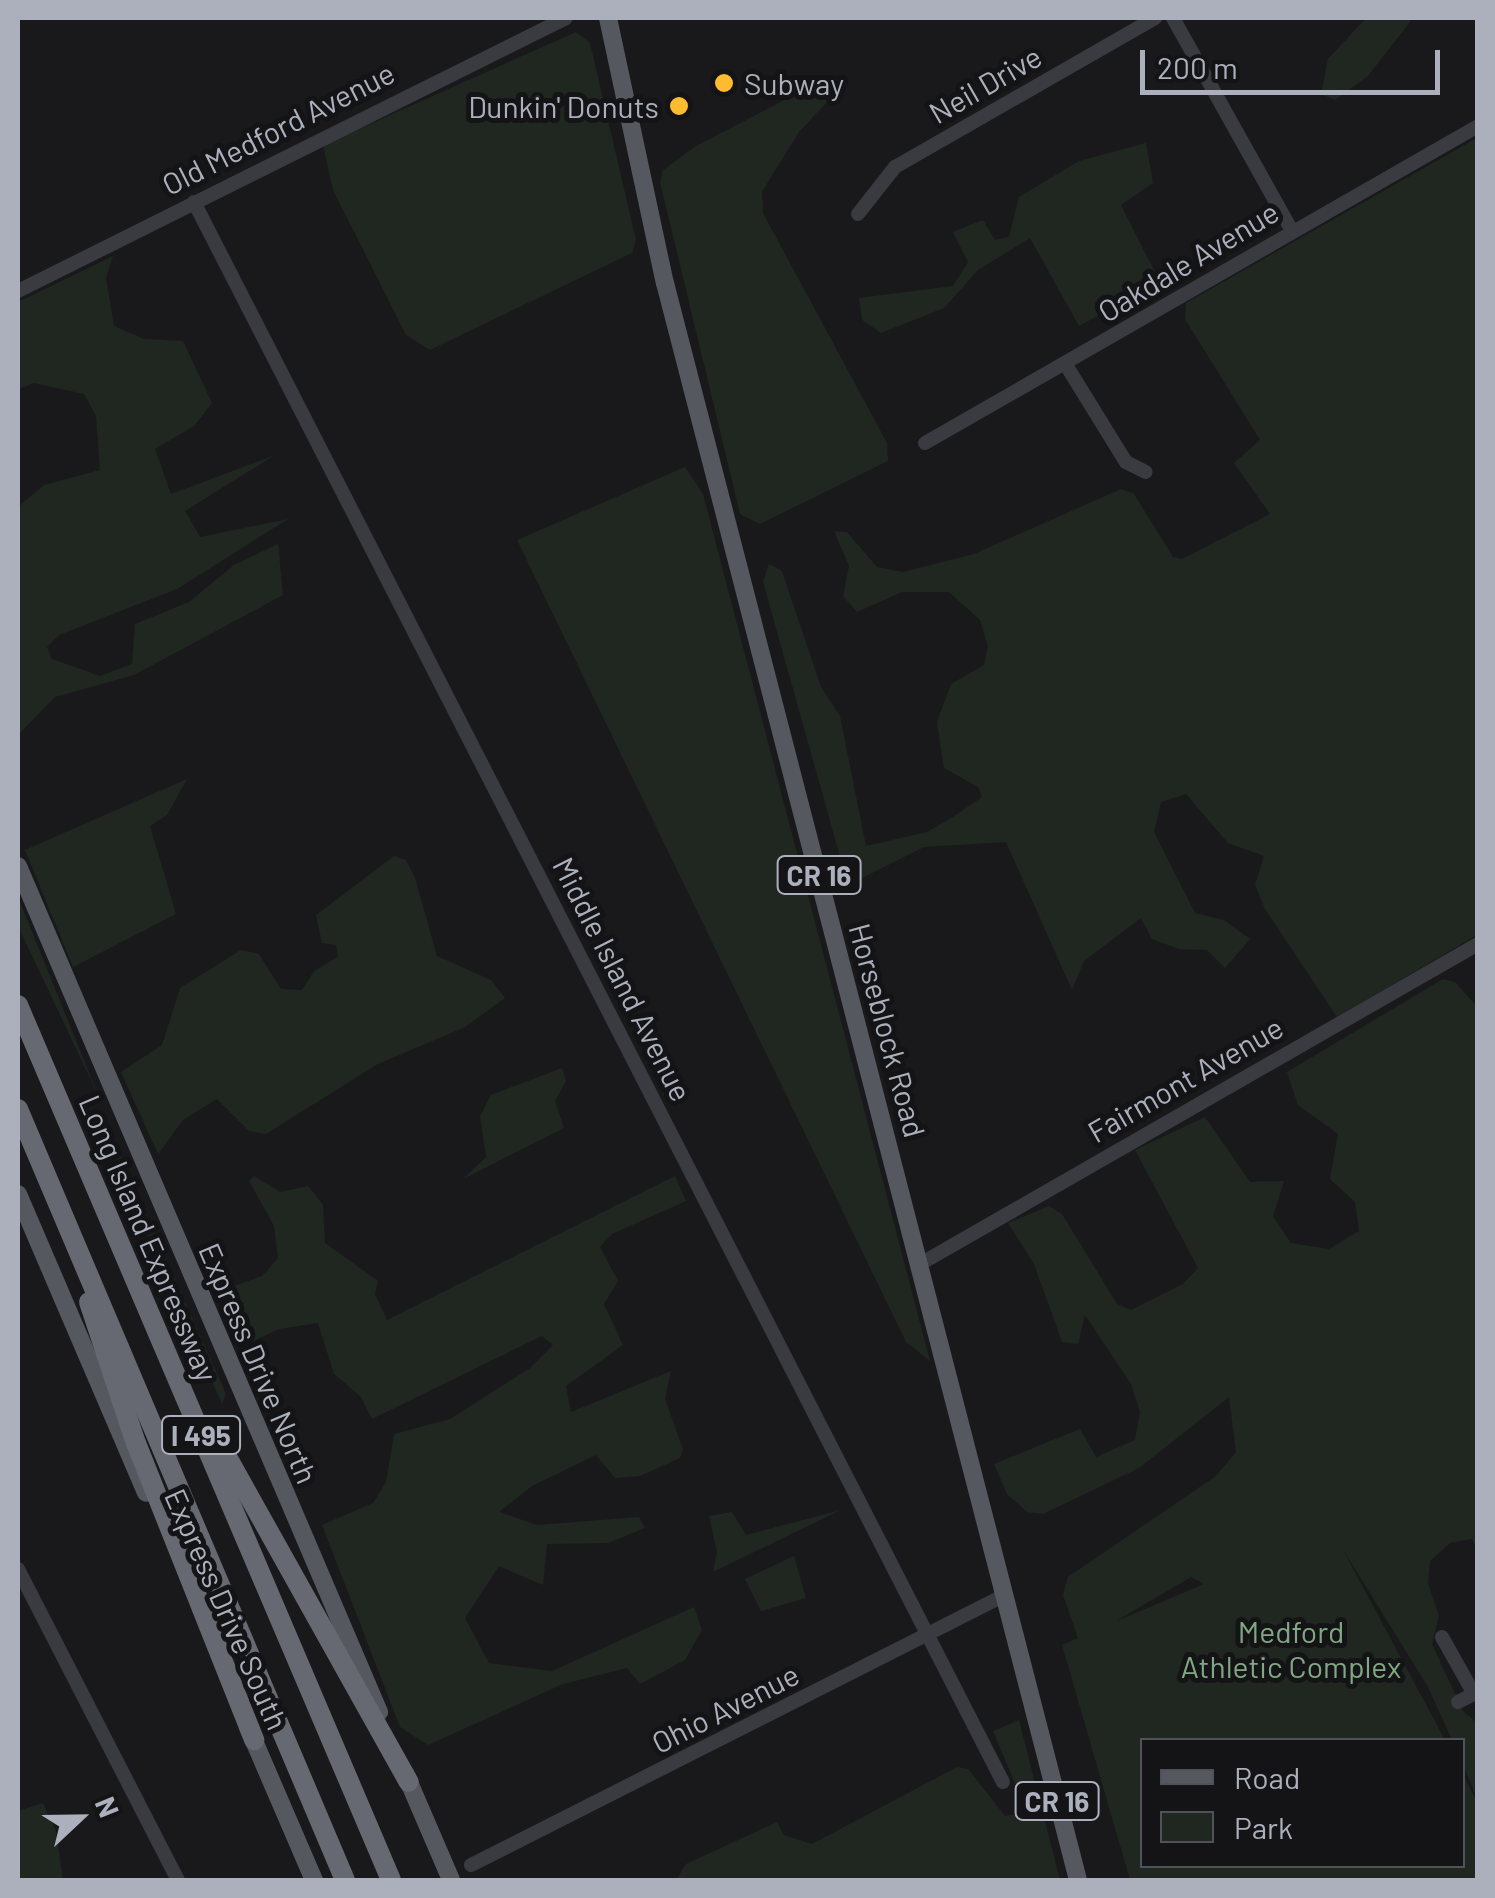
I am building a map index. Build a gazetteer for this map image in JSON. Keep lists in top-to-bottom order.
{
  "streets": {
    "highway": ["Long Island Expressway", "I 495"],
    "main road": [
      "CR 16",
      "Horseblock Road",
      "Express Drive North",
      "Express Drive South"
    ],
    "street": [
      "Neil Drive",
      "Old Medford Avenue",
      "Oakdale Avenue",
      "Middle Island Avenue",
      "Fairmont Avenue",
      "Ohio Avenue"
    ]
  },
  "crossings": [
    ["Old Medford Avenue", "Middle Island Avenue"],
    ["Middle Island Avenue", "Ohio Avenue"],
    ["Horseblock Road", "Fairmont Avenue"],
    ["Horseblock Road", "Ohio Avenue"]
  ],
  "parks": ["Medford Athletic Complex"],
  "places": ["Subway", "Dunkin' Donuts"],
  "legend": ["Road", "Park"],
  "scale_bar": "200 m",
  "north": "right"
}
